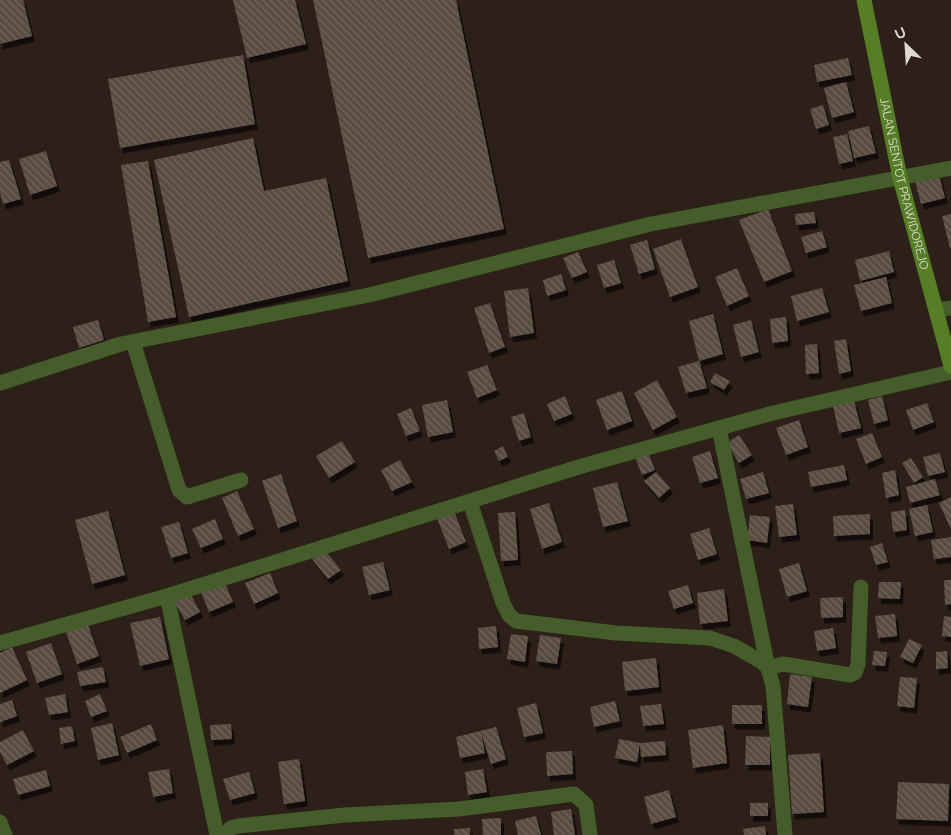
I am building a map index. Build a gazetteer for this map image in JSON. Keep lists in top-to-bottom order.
{
  "streets": {
    "main road": ["JALAN SENTOT PRAWIDOREJO"]
  },
  "north": "top left"
}
